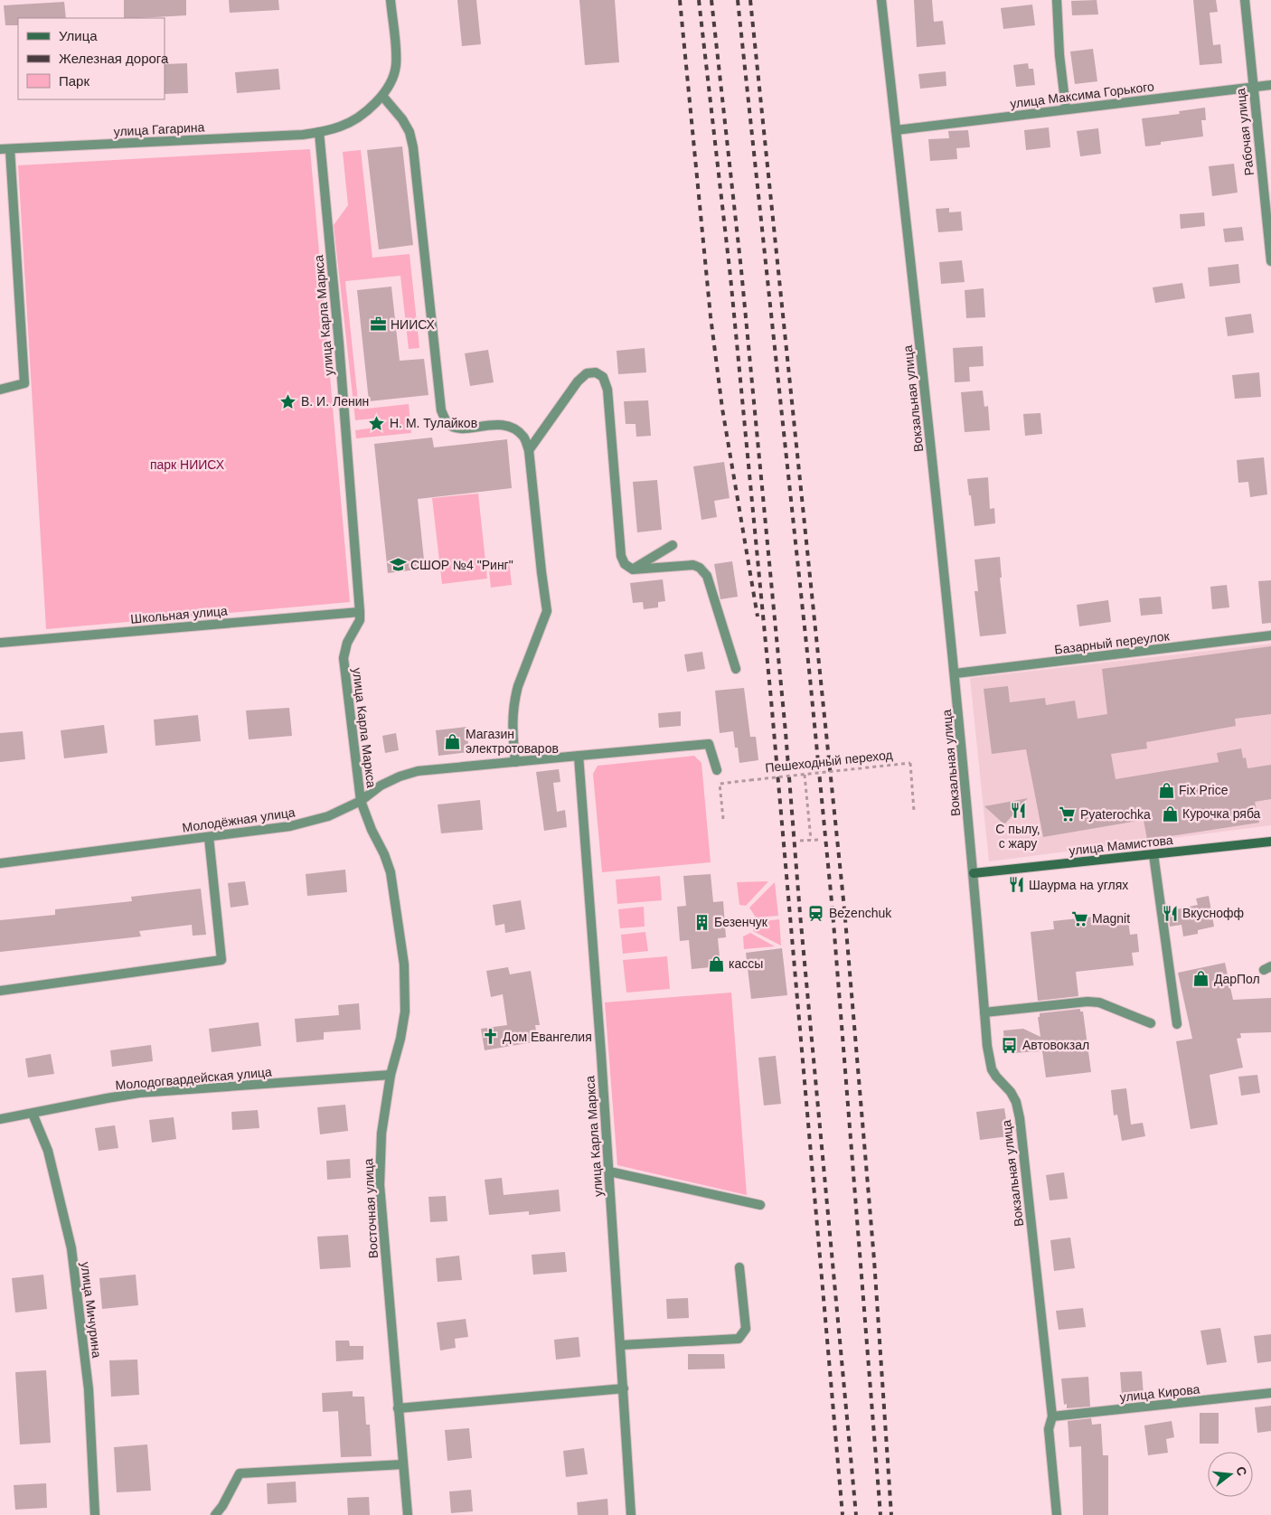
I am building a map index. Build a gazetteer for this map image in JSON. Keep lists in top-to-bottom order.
{
  "streets": {
    "street": [
      "улица Максима Горького",
      "улица Гагарина",
      "Рабочая улица",
      "улица Карла Маркса",
      "Вокзальная улица",
      "Школьная улица",
      "Базарный переулок",
      "Молодёжная улица",
      "улица Мамистова",
      "Молодогвардейская улица",
      "Восточная улица",
      "улица Мичурина",
      "улица Кирова"
    ],
    "path": ["Пешеходный переход"]
  },
  "crossings": [
    ["улица Максима Горького", "Рабочая улица"],
    ["улица Максима Горького", "Вокзальная улица"],
    ["улица Гагарина", "улица Карла Маркса"],
    ["улица Карла Маркса", "Школьная улица"],
    ["улица Карла Маркса", "Молодёжная улица"],
    ["улица Карла Маркса", "Восточная улица"],
    ["Вокзальная улица", "Базарный переулок"],
    ["Вокзальная улица", "улица Мамистова"],
    ["Вокзальная улица", "улица Кирова"],
    ["Молодёжная улица", "Восточная улица"],
    ["Молодогвардейская улица", "Восточная улица"],
    ["Молодогвардейская улица", "улица Мичурина"]
  ],
  "parks": ["парк НИИСХ"],
  "places": {
    "office": ["НИИСХ"],
    "place": ["В. И. Ленин", "Н. М. Тулайков"],
    "school or university": ["СШОР №4 \"Ринг\""],
    "shop": [
      "Магазин электротоваров",
      "Fix Price",
      "Курочка ряба",
      "кассы",
      "ДарПол"
    ],
    "restaurant": ["С пылу, с жару", "Шаурма на углях", "Вкуснофф"],
    "supermarket": ["Pyaterochka", "Magnit"],
    "station": ["Bezenchuk"],
    "building": ["Безенчук"],
    "church": ["Дом Евангелия"],
    "bus stop": ["Автовокзал"]
  },
  "legend": ["Улица", "Железная дорога", "Парк"],
  "north": "right"
}
